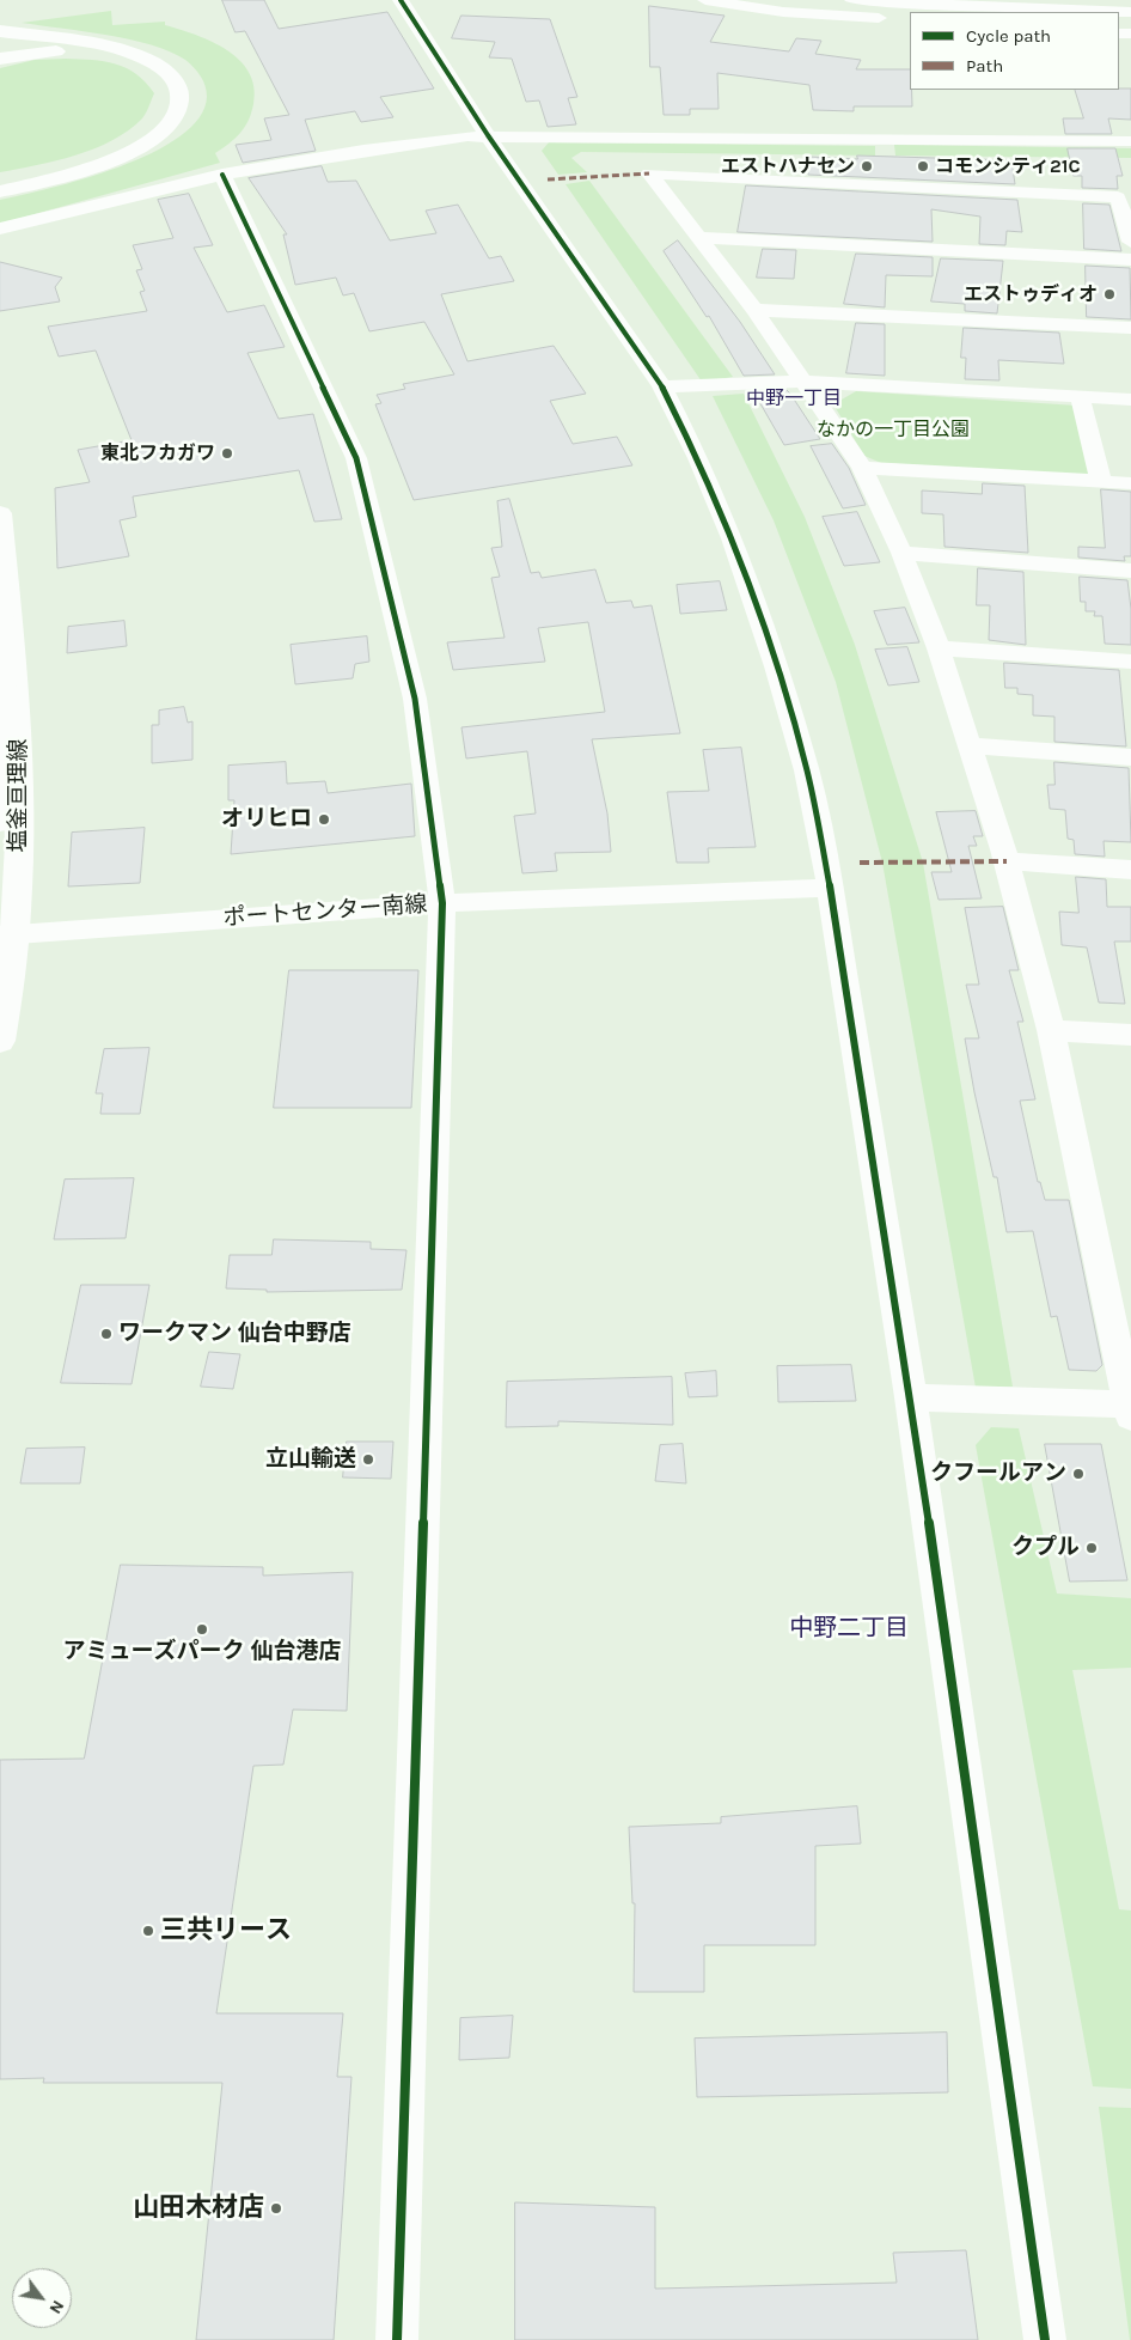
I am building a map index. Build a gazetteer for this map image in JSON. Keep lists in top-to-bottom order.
{
  "streets": {
    "main road": ["塩釜亘理線"],
    "street": ["ポートセンター南線"]
  },
  "crossings": [
    ["塩釜亘理線", "ポートセンター南線"]
  ],
  "districts": ["中野一丁目", "中野二丁目"],
  "parks": ["なかの一丁目公園"],
  "places": [
    "エストハナセン",
    "コモンシティ21C",
    "エストゥディオ",
    "東北フカガワ",
    "オリヒロ",
    "ワークマン 仙台中野店",
    "立山輸送",
    "クフールアン",
    "クプル",
    "アミューズパーク 仙台港店",
    "三共リース",
    "山田木材店"
  ],
  "legend": ["Cycle path", "Path"],
  "north": "bottom right"
}
